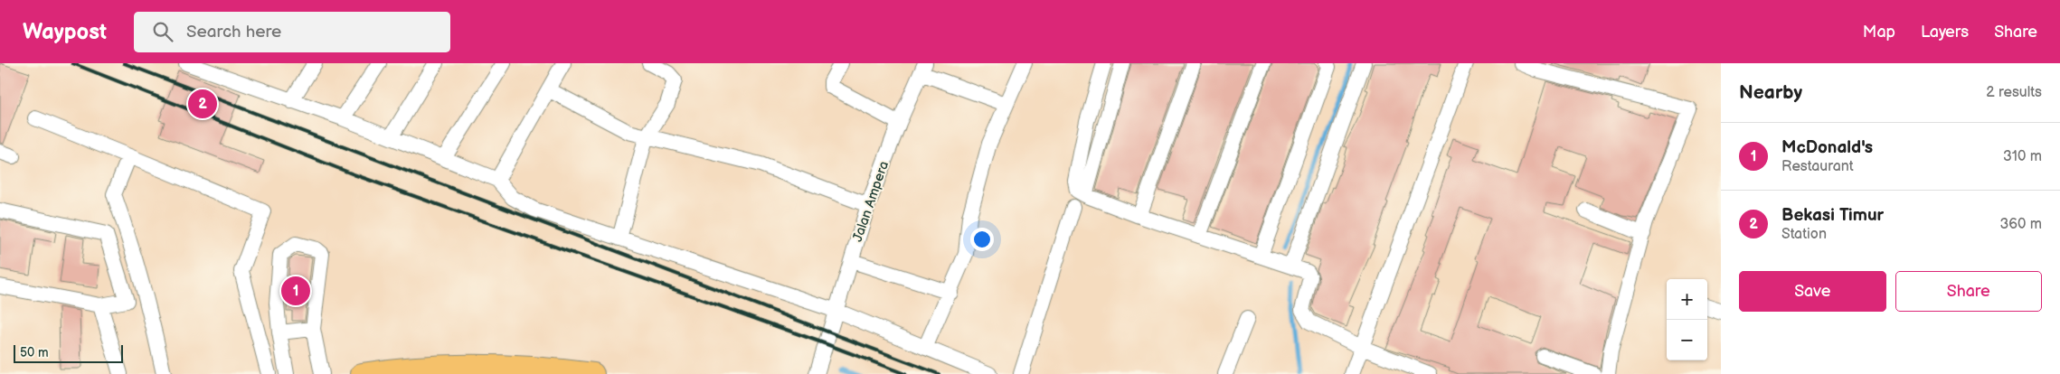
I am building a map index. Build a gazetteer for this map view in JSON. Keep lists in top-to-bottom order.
{
  "streets": {
    "street": ["Jalan Ampera"]
  },
  "scale_bar": "50 m",
  "page": {
    "header": "Waypost",
    "search": "Search here",
    "nav": ["Map", "Layers", "Share"],
    "heading": ["Nearby", "2 results"],
    "pins": ["2", "1"],
    "list": [
      {
        "mark": "1",
        "name": "McDonald's",
        "note": "Restaurant",
        "value": "310 m"
      },
      {
        "mark": "2",
        "name": "Bekasi Timur",
        "note": "Station",
        "value": "360 m"
      }
    ],
    "buttons": ["Save", "Share"],
    "map_buttons": ["+", "−"],
    "scale": "50 m"
  }
}
